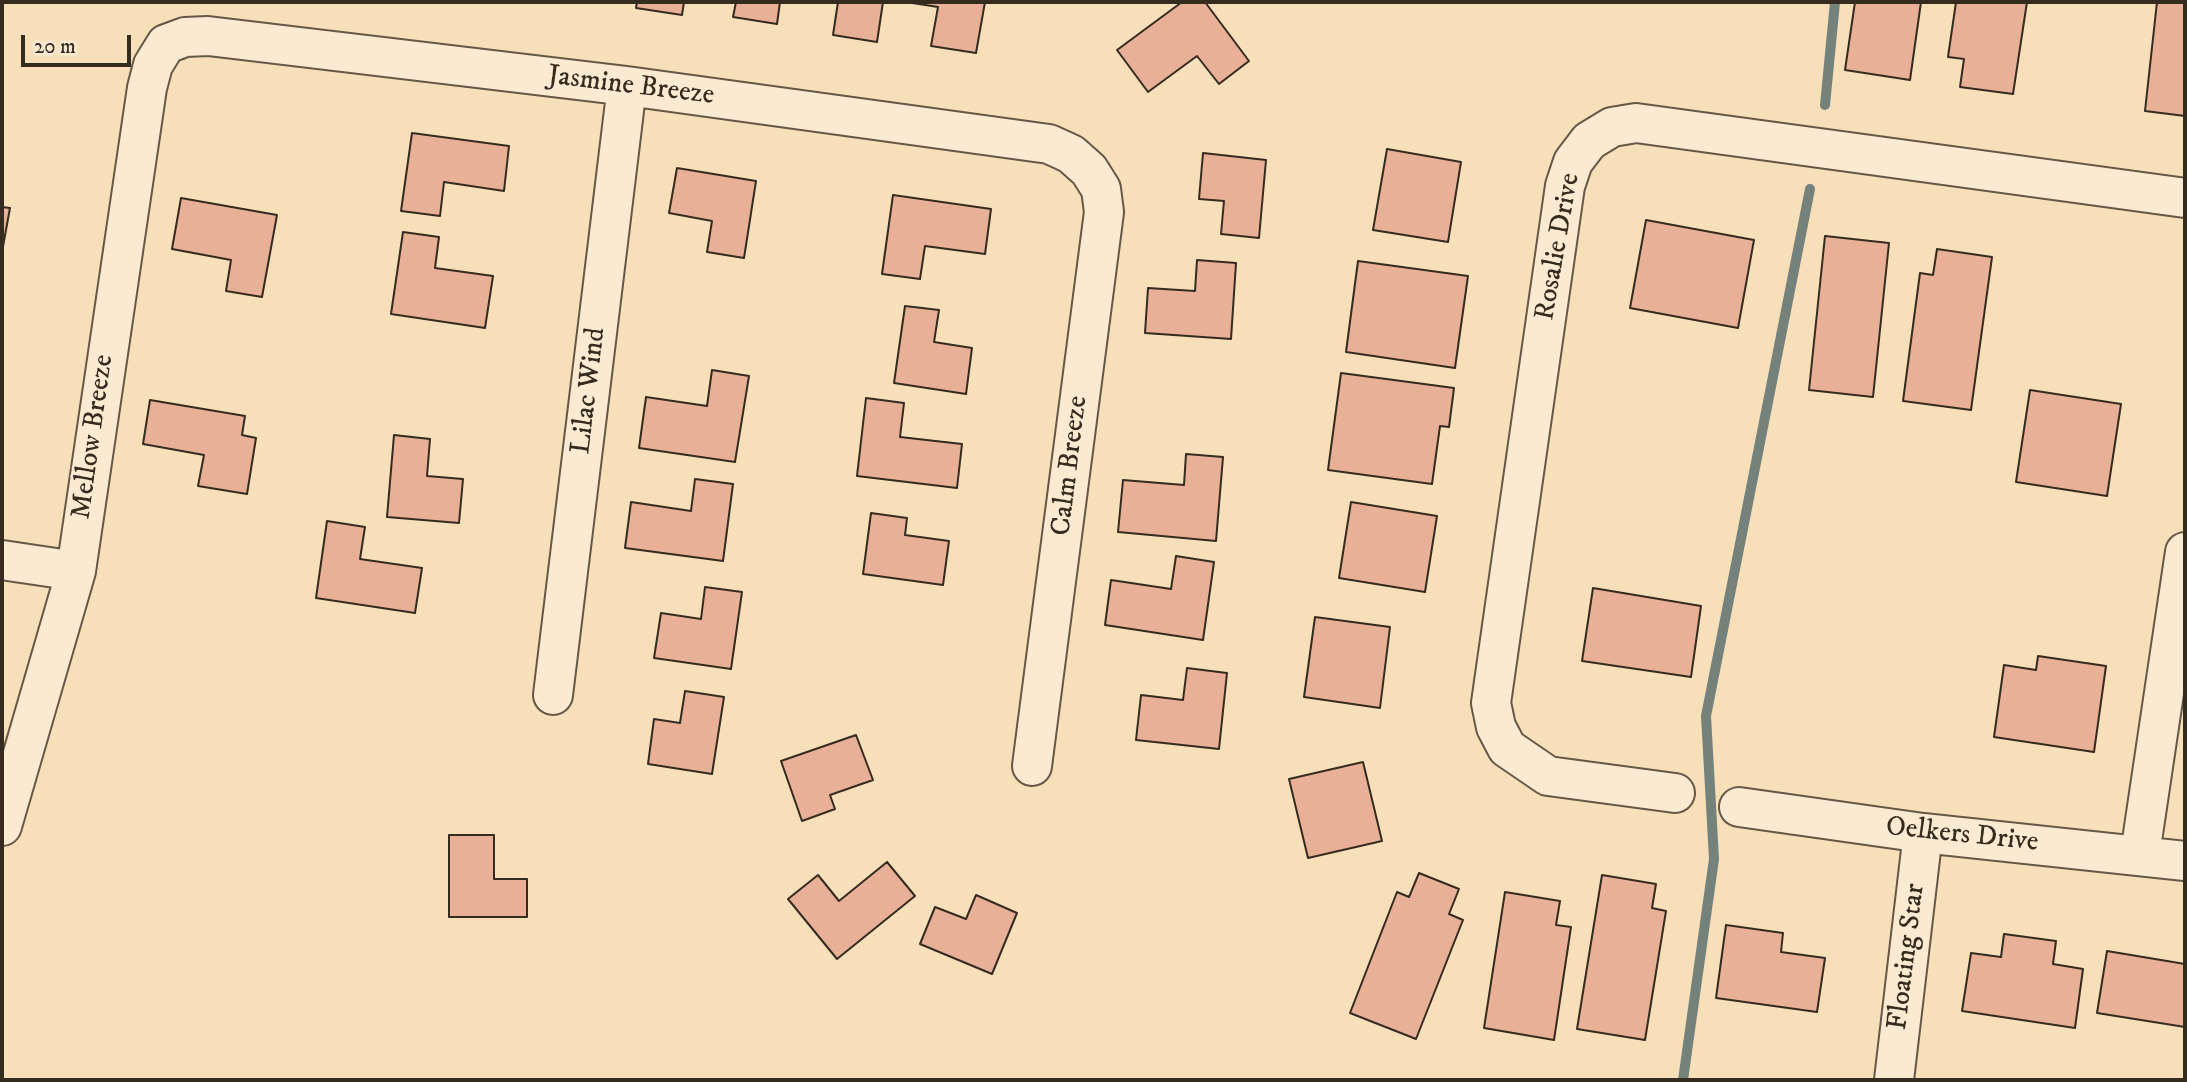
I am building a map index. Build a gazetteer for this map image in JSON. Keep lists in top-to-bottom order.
{
  "streets": {
    "street": [
      "Jasmine Breeze",
      "Rosalie Drive",
      "Lilac Wind",
      "Mellow Breeze",
      "Calm Breeze",
      "Oelkers Drive",
      "Floating Star"
    ]
  },
  "crossings": [
    ["Jasmine Breeze", "Lilac Wind"],
    ["Jasmine Breeze", "Mellow Breeze"],
    ["Jasmine Breeze", "Calm Breeze"],
    ["Oelkers Drive", "Floating Star"]
  ],
  "scale_bar": "20 m"
}
